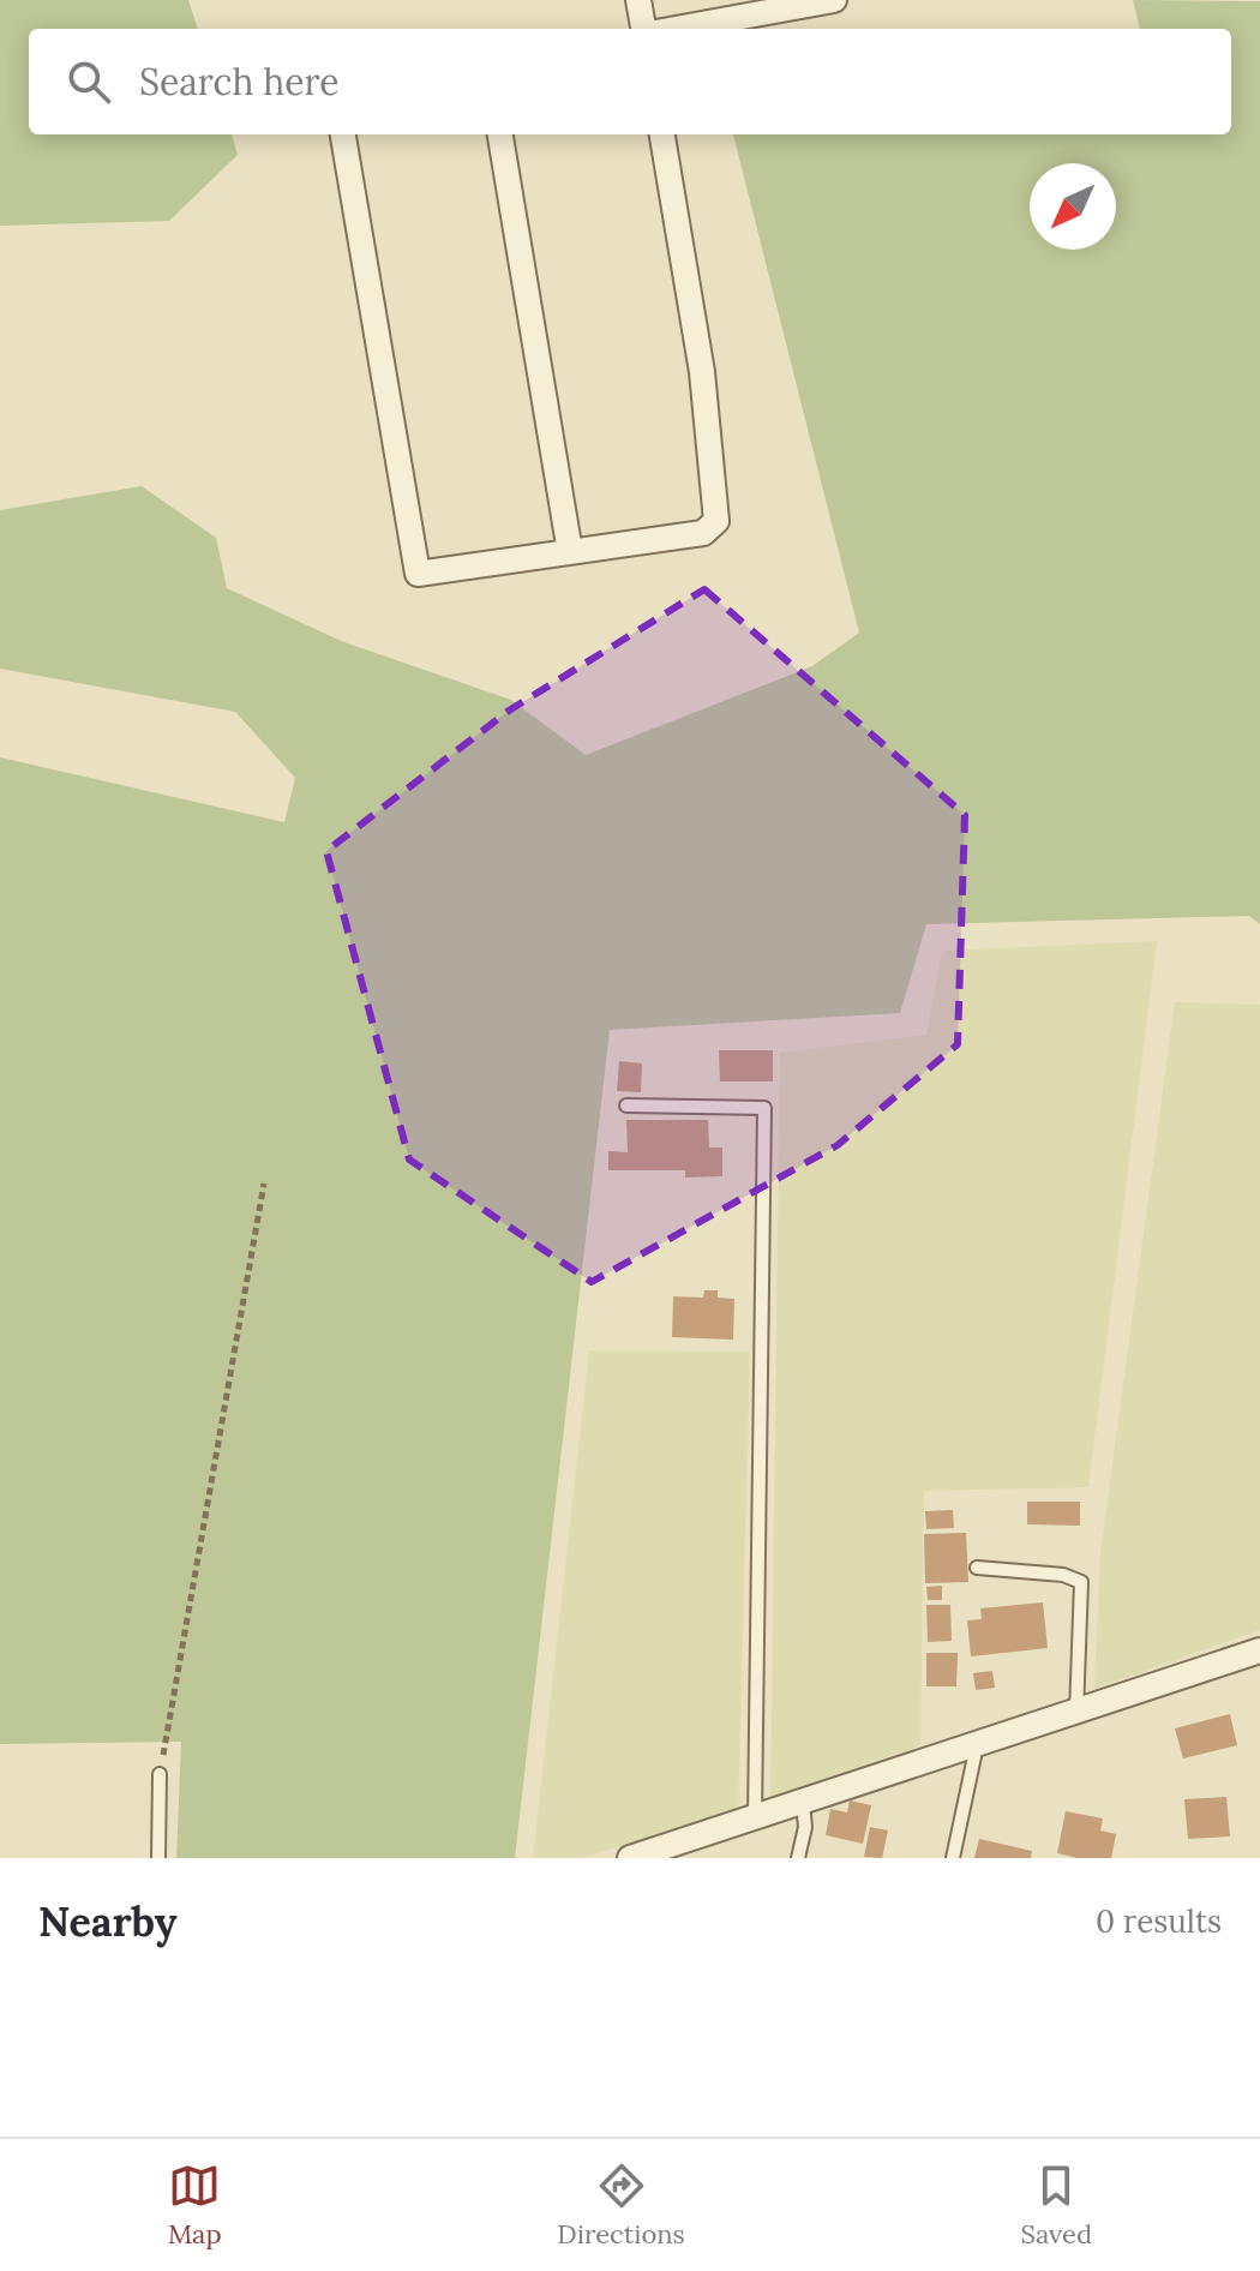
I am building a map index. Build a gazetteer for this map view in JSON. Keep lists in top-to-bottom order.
{
  "north": "bottom left",
  "page": {
    "search": "Search here",
    "heading": ["Nearby", "0 results"],
    "nav": ["Map", "Directions", "Saved"]
  }
}
